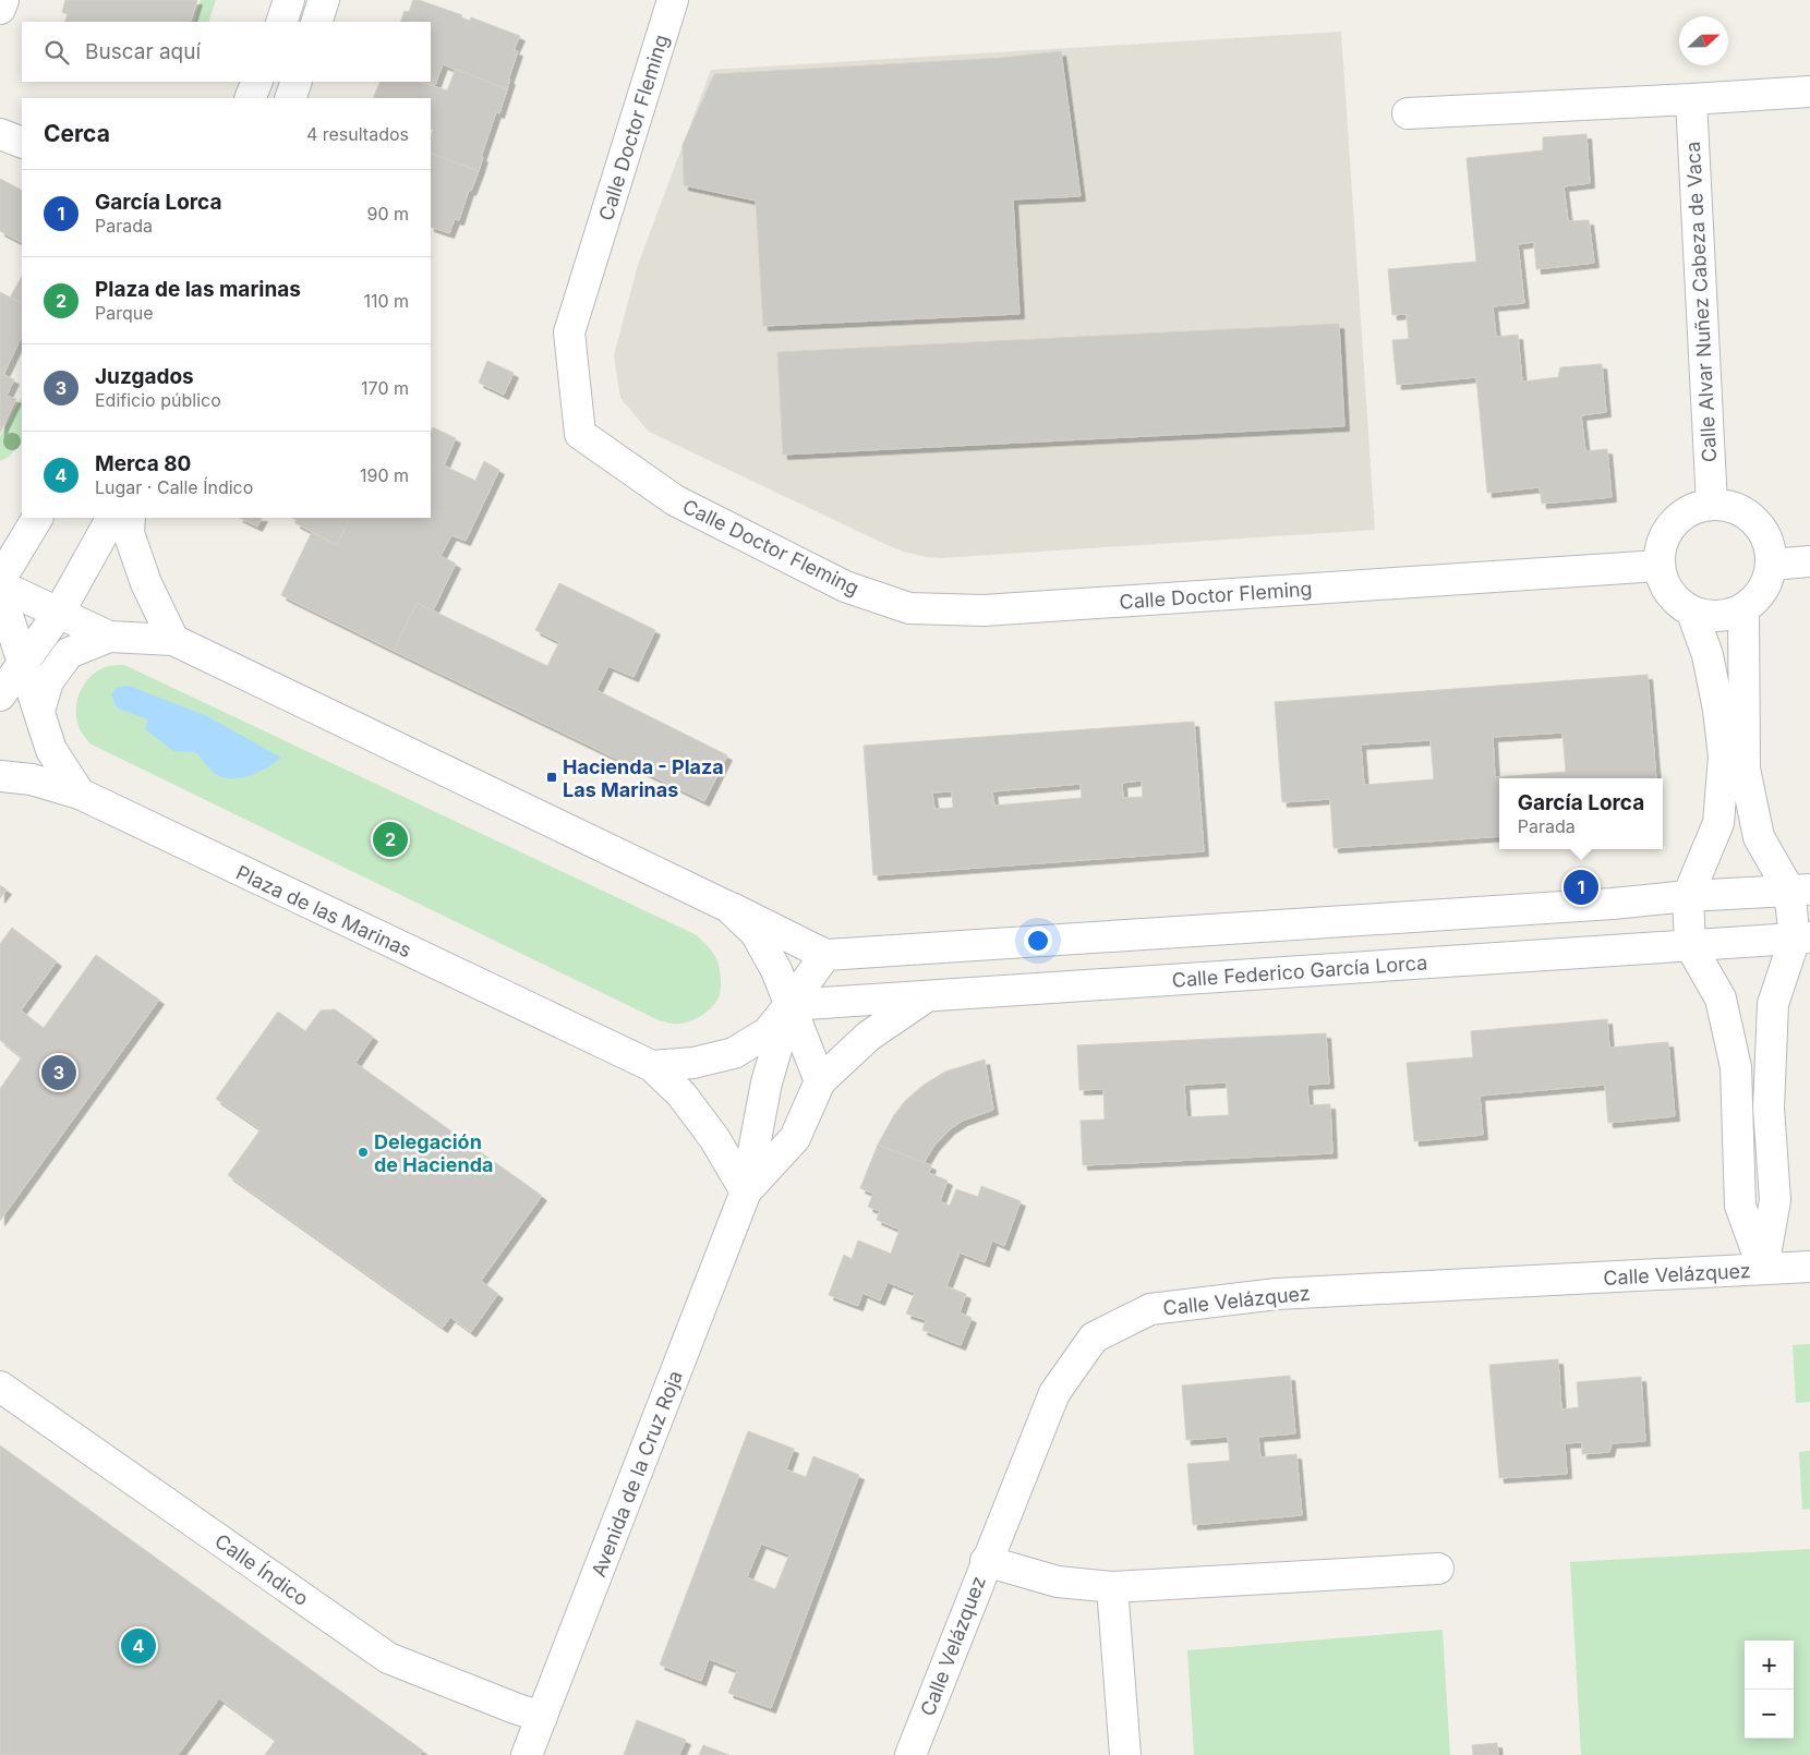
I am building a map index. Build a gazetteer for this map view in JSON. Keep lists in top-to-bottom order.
{
  "streets": {
    "street": [
      "Calle Doctor Fleming",
      "Calle Alvar Nuñez Cabeza de Vaca",
      "Plaza de las Marinas",
      "Calle Federico García Lorca",
      "Calle Velázquez",
      "Avenida de la Cruz Roja",
      "Calle Índico"
    ]
  },
  "crossings": [
    ["Calle Doctor Fleming", "Calle Alvar Nuñez Cabeza de Vaca"],
    ["Plaza de las Marinas", "Calle Federico García Lorca"],
    ["Plaza de las Marinas", "Avenida de la Cruz Roja"],
    ["Avenida de la Cruz Roja", "Calle Índico"]
  ],
  "places": {
    "transit": ["Hacienda - Plaza Las Marinas"],
    "other": ["Delegación de Hacienda"]
  },
  "north": "right",
  "page": {
    "search": "Buscar aquí",
    "heading": ["Cerca", "4 resultados"],
    "list": [
      {
        "mark": "1",
        "name": "García Lorca",
        "note": "Parada",
        "value": "90 m"
      },
      {
        "mark": "2",
        "name": "Plaza de las marinas",
        "note": "Parque",
        "value": "110 m"
      },
      {
        "mark": "3",
        "name": "Juzgados",
        "note": "Edificio público",
        "value": "170 m"
      },
      {
        "mark": "4",
        "name": "Merca 80",
        "note": "Lugar · Calle Índico",
        "value": "190 m"
      }
    ],
    "popup": ["García Lorca", "Parada"],
    "pins": [
      "2",
      "1",
      "3",
      "4"
    ],
    "map_buttons": ["+", "−"]
  }
}
